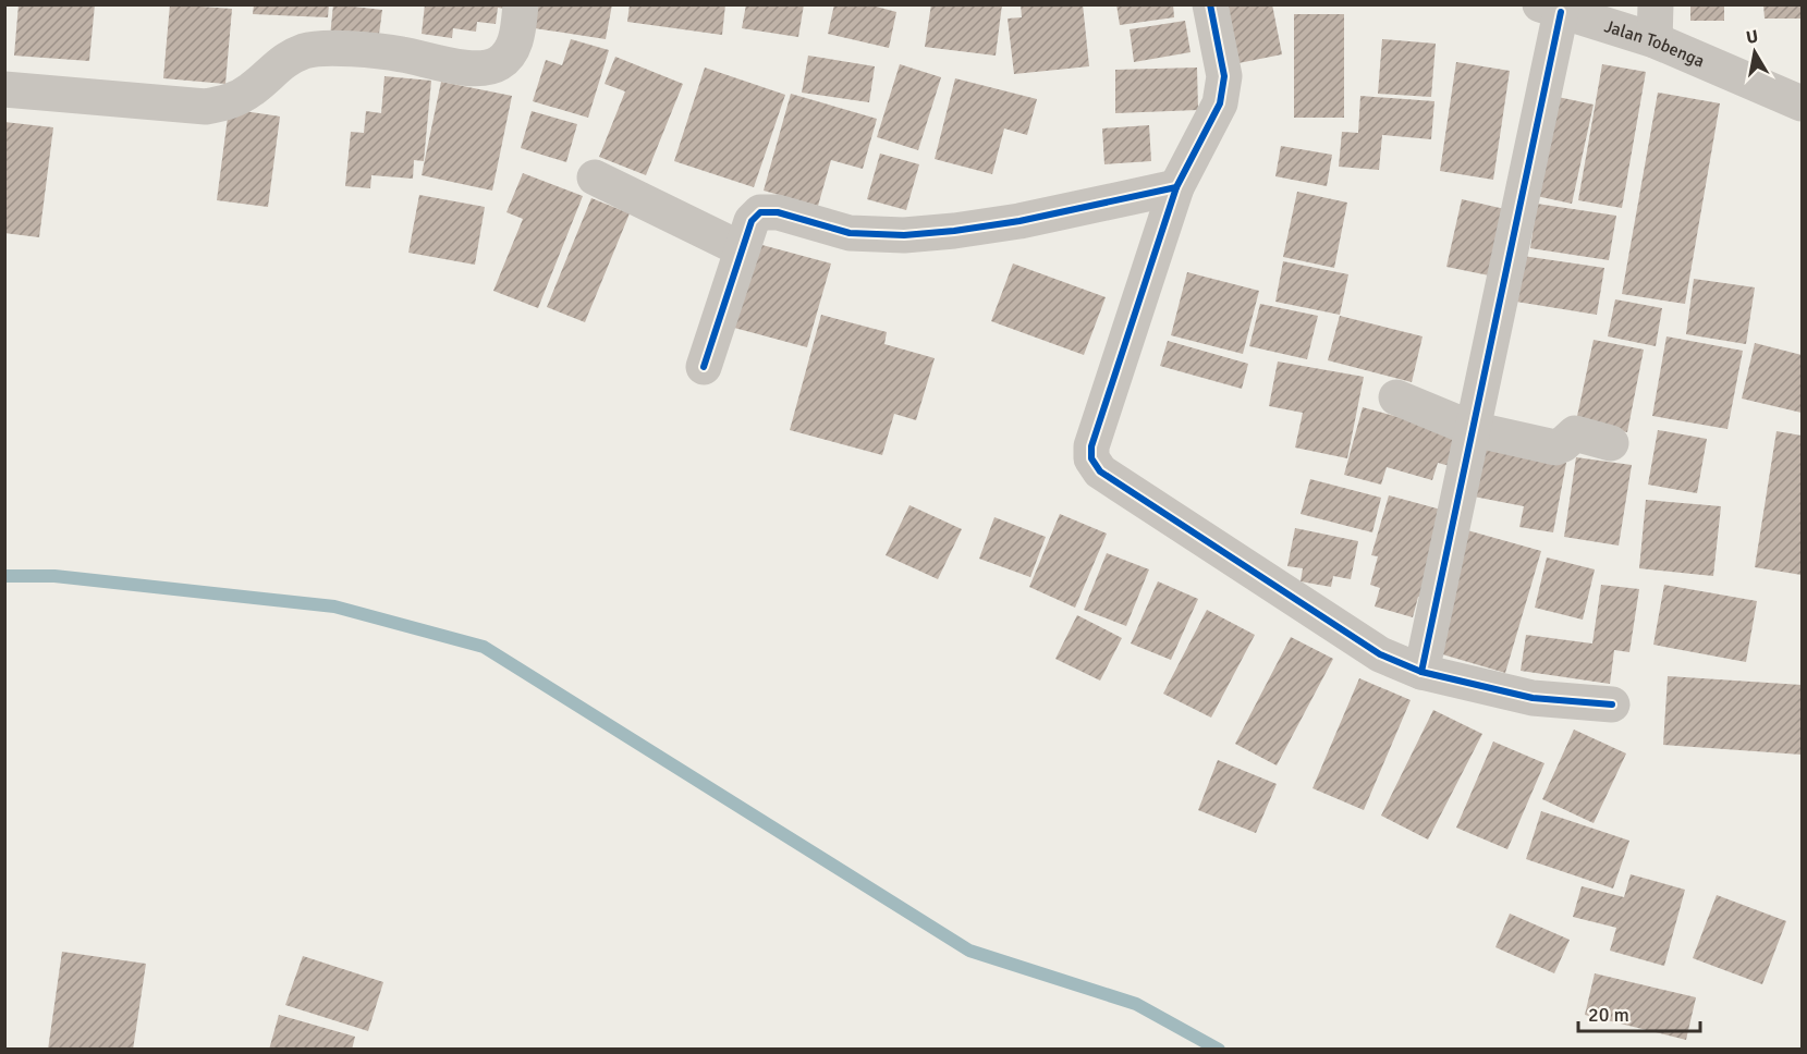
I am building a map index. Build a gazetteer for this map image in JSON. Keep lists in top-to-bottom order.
{
  "streets": {
    "street": ["Jalan Tobenga"]
  },
  "scale_bar": "20 m",
  "north": "top"
}
